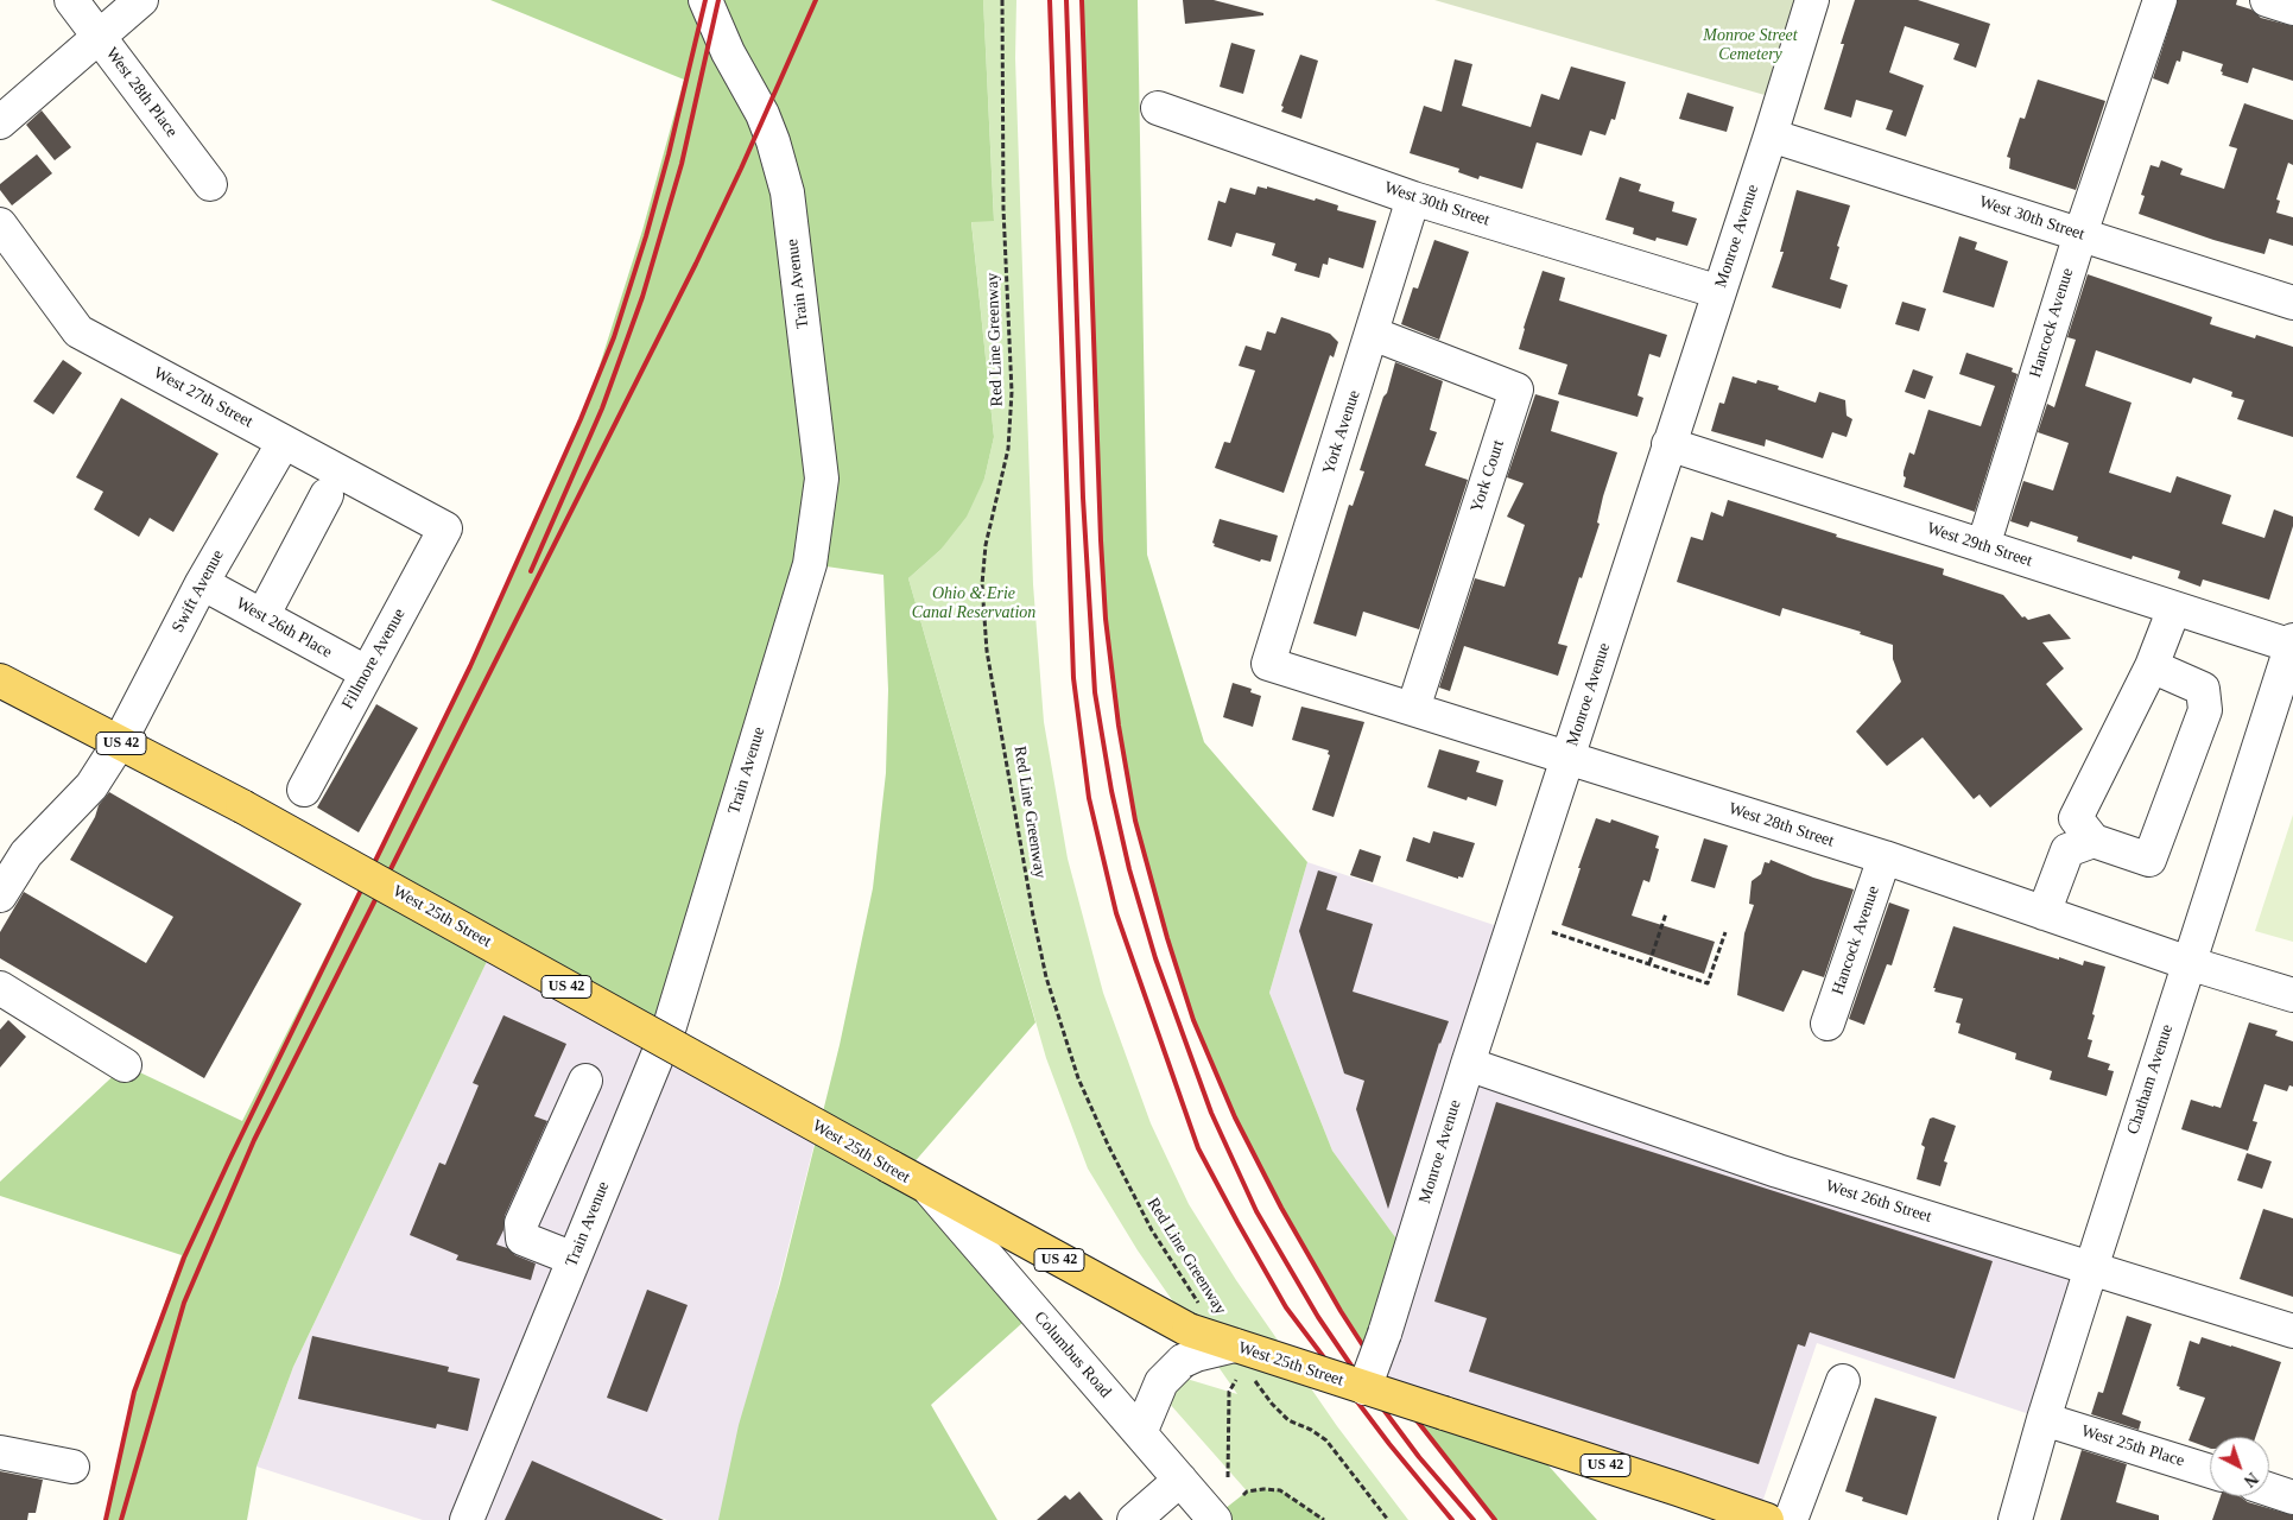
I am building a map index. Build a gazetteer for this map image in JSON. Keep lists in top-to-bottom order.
{
  "streets": {
    "main road": ["US 42", "West 25th Street"],
    "street": [
      "West 28th Place",
      "West 30th Street",
      "Monroe Avenue",
      "Train Avenue",
      "Hancock Avenue",
      "West 27th Street",
      "York Avenue",
      "York Court",
      "West 29th Street",
      "Swift Avenue",
      "West 26th Place",
      "Fillmore Avenue",
      "West 28th Street",
      "Chatham Avenue",
      "West 26th Street",
      "Columbus Road",
      "West 25th Place"
    ],
    "path": ["Red Line Greenway"]
  },
  "crossings": [
    ["West 30th Street", "Monroe Avenue"],
    ["West 30th Street", "Hancock Avenue"],
    ["West 30th Street", "York Avenue"],
    ["Monroe Avenue", "West 29th Street"],
    ["Monroe Avenue", "West 28th Street"],
    ["Monroe Avenue", "West 25th Street"],
    ["Monroe Avenue", "West 26th Street"],
    ["Hancock Avenue", "West 29th Street"],
    ["Hancock Avenue", "West 28th Street"],
    ["Red Line Greenway", "West 25th Street"],
    ["West 27th Street", "Swift Avenue"],
    ["West 27th Street", "Fillmore Avenue"],
    ["York Avenue", "York Court"],
    ["York Avenue", "West 28th Street"],
    ["York Court", "West 28th Street"],
    ["West 29th Street", "Chatham Avenue"],
    ["Swift Avenue", "West 26th Place"],
    ["Swift Avenue", "West 25th Street"],
    ["West 26th Place", "Fillmore Avenue"],
    ["West 28th Street", "Chatham Avenue"],
    ["West 25th Street", "Columbus Road"],
    ["Chatham Avenue", "West 26th Street"],
    ["Chatham Avenue", "West 25th Place"]
  ],
  "parks": ["Monroe Street Cemetery", "Ohio & Erie Canal Reservation"],
  "north": "bottom right"
}
